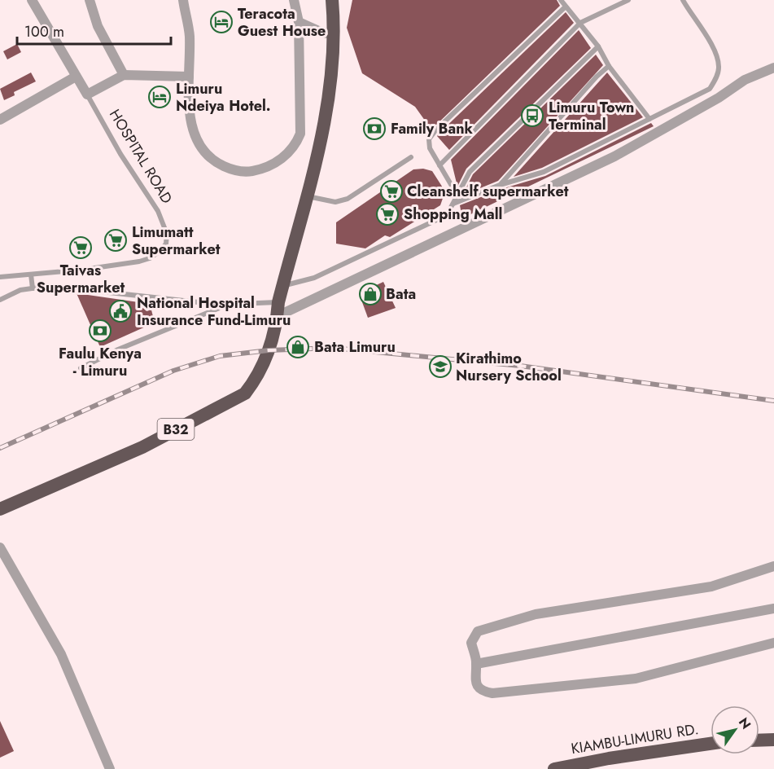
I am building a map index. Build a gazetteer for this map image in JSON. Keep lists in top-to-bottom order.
{
  "streets": {
    "highway": ["B32", "KIAMBU-LIMURU RD."],
    "street": ["HOSPITAL ROAD"]
  },
  "places": {
    "hotel": ["Teracota Guest House", "Limuru Ndeiya Hotel."],
    "bus stop": ["Limuru Town Terminal"],
    "bank": ["Family Bank", "Faulu Kenya - Limuru"],
    "supermarket": [
      "Cleanshelf supermarket",
      "Shopping Mall",
      "Limumatt Supermarket",
      "Taivas Supermarket"
    ],
    "shop": ["Bata", "Bata Limuru"],
    "public building": ["National Hospital Insurance Fund-Limuru"],
    "school or university": ["Kirathimo Nursery School"]
  },
  "scale_bar": "100 m",
  "north": "top right"
}
